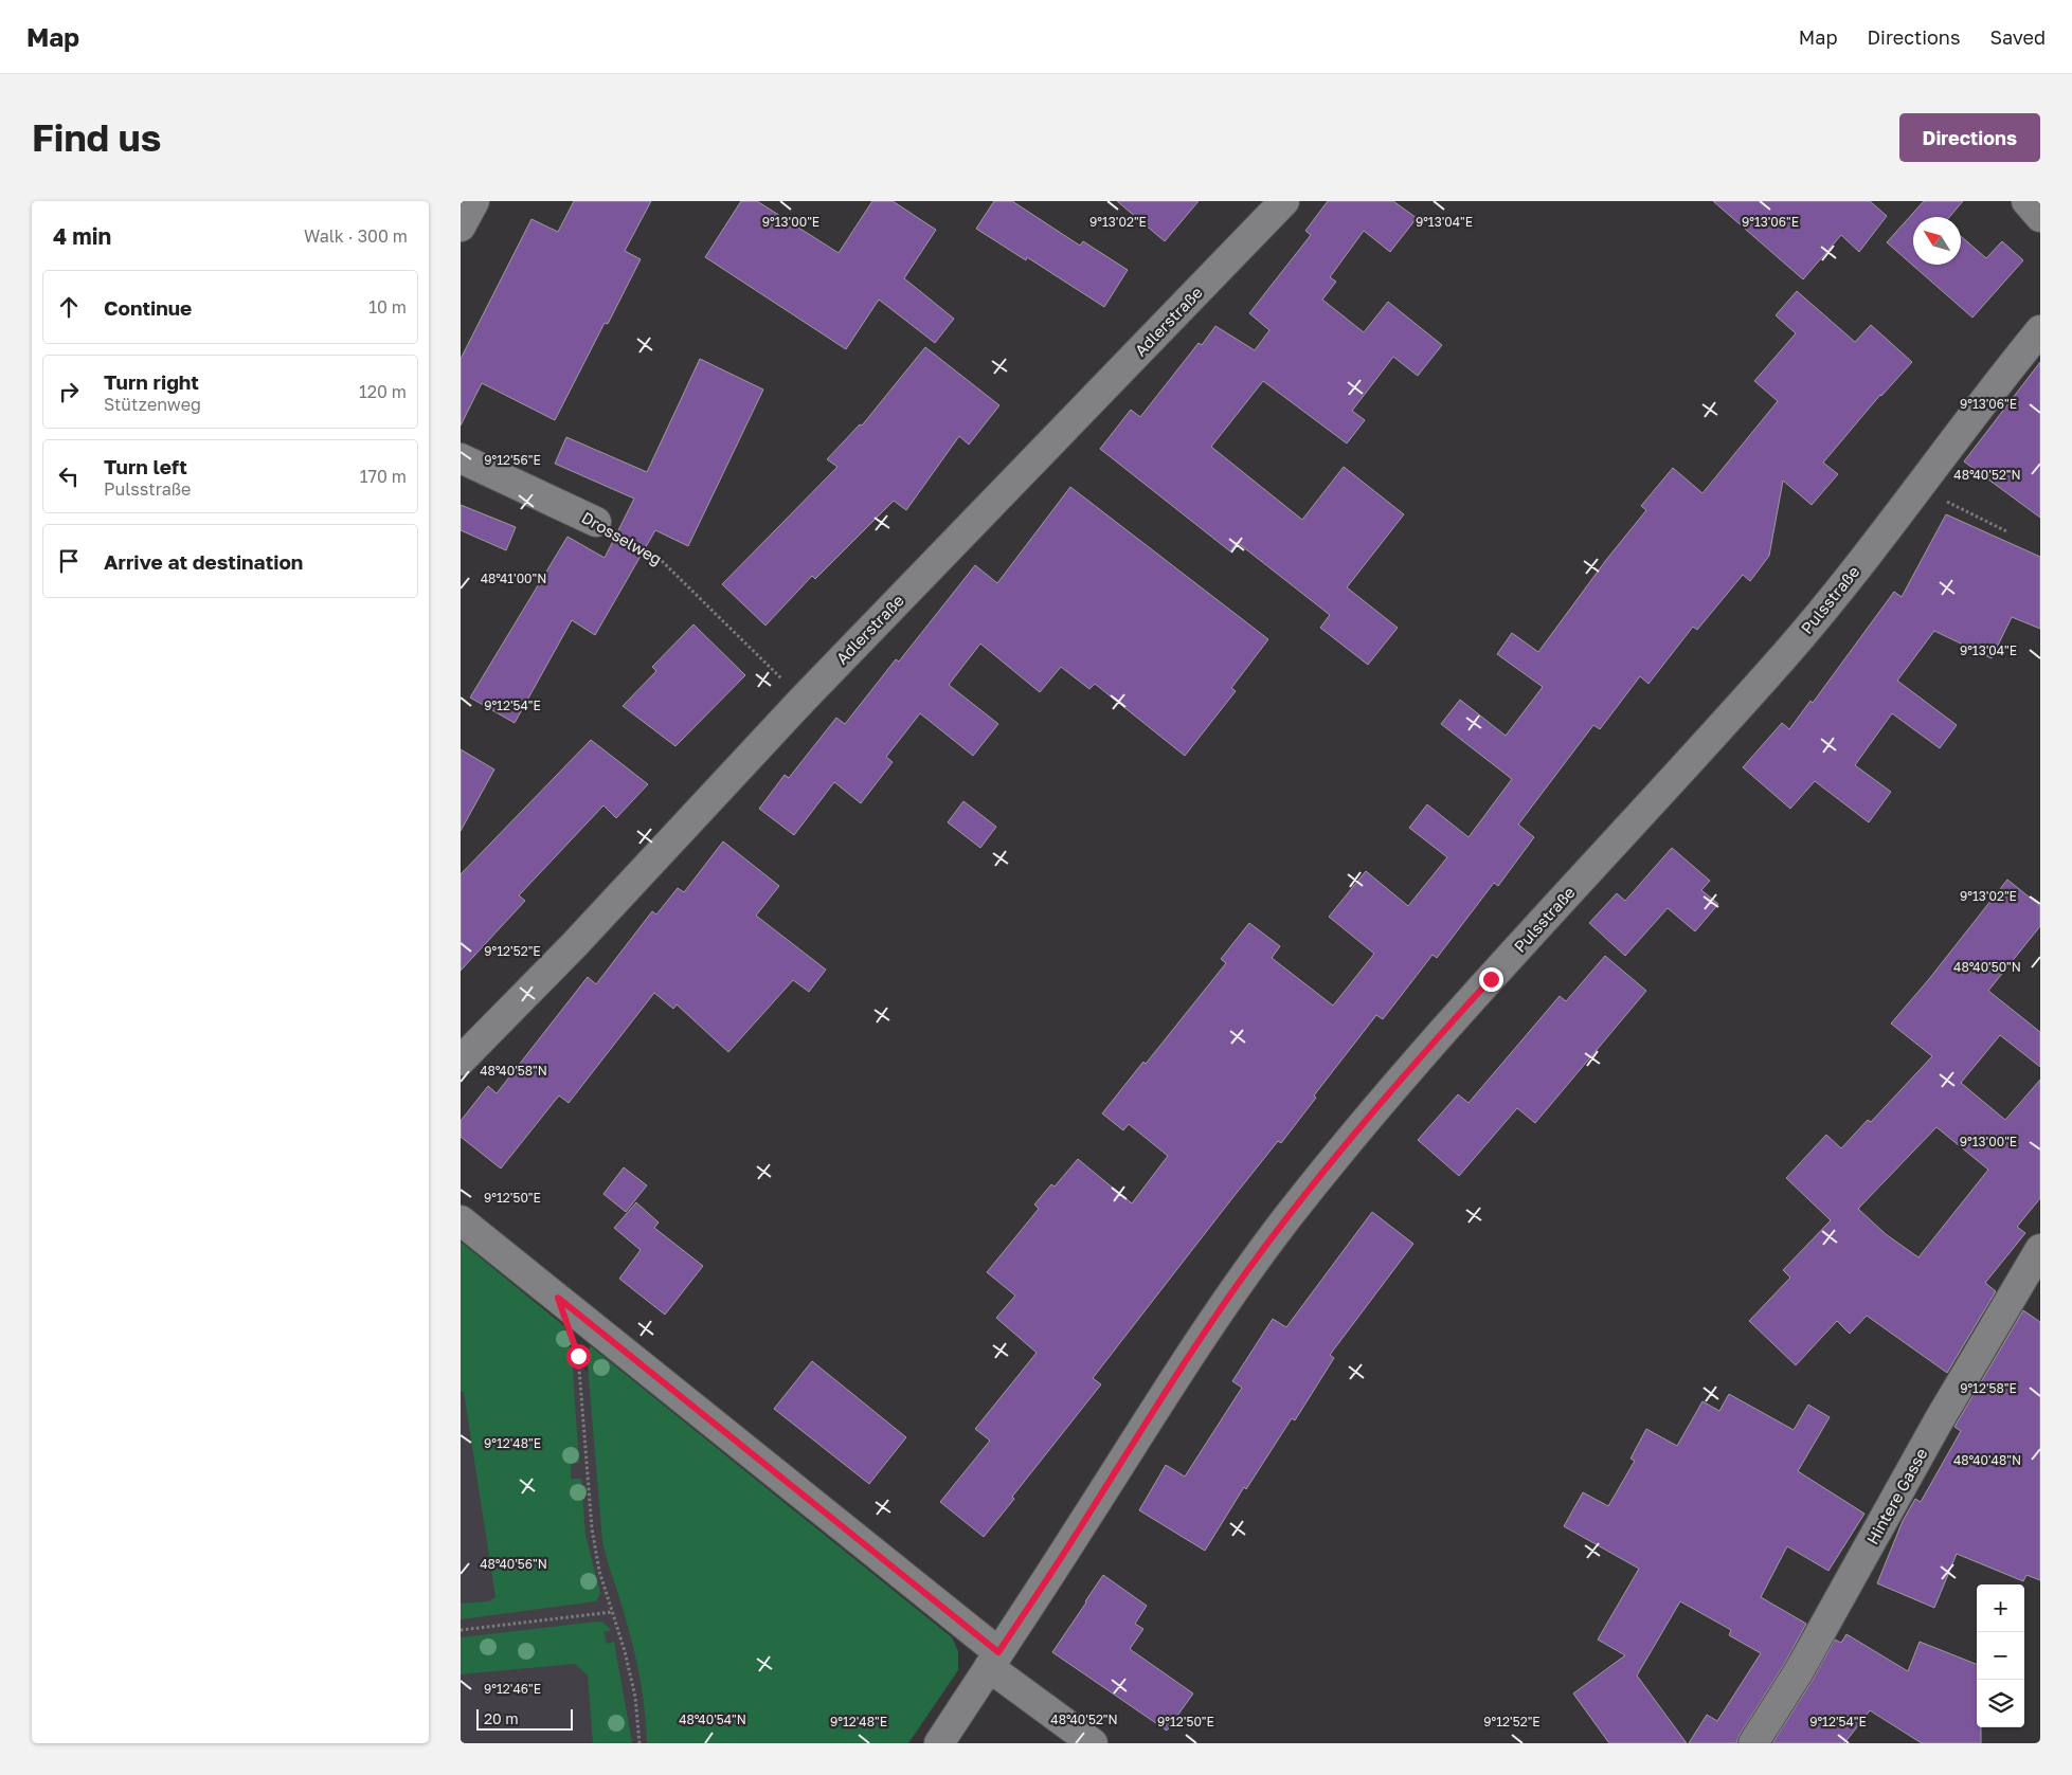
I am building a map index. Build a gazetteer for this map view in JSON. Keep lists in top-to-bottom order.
{
  "streets": {
    "street": [
      "Adlerstraße",
      "Drosselweg",
      "Pulsstraße",
      "Hintere Gasse"
    ]
  },
  "crossings": [
    ["Adlerstraße", "Drosselweg"]
  ],
  "scale_bar": "20 m",
  "north": "top left",
  "page": {
    "header": "Map",
    "nav": ["Map", "Directions", "Saved"],
    "buttons": "Directions",
    "title": "Find us",
    "heading": ["4 min", "Walk · 300 m"],
    "list": [
      ["Continue", "10 m"],
      ["Turn right", "Stützenweg", "120 m"],
      ["Turn left", "Pulsstraße", "170 m"],
      "Arrive at destination"
    ],
    "map_buttons": ["+", "−"],
    "scale": "20 m"
  },
  "coordinates": [
    "9°13'00\"E",
    "9°13'02\"E",
    "9°13'04\"E",
    "9°13'06\"E",
    "9°12'56\"E",
    "48°40'52\"N",
    "48°41'00\"N",
    "9°12'54\"E",
    "9°12'52\"E",
    "48°40'50\"N",
    "48°40'58\"N",
    "9°12'50\"E",
    "9°12'58\"E",
    "9°12'48\"E",
    "48°40'48\"N",
    "48°40'56\"N",
    "9°12'46\"E",
    "48°40'54\"N"
  ]
}
